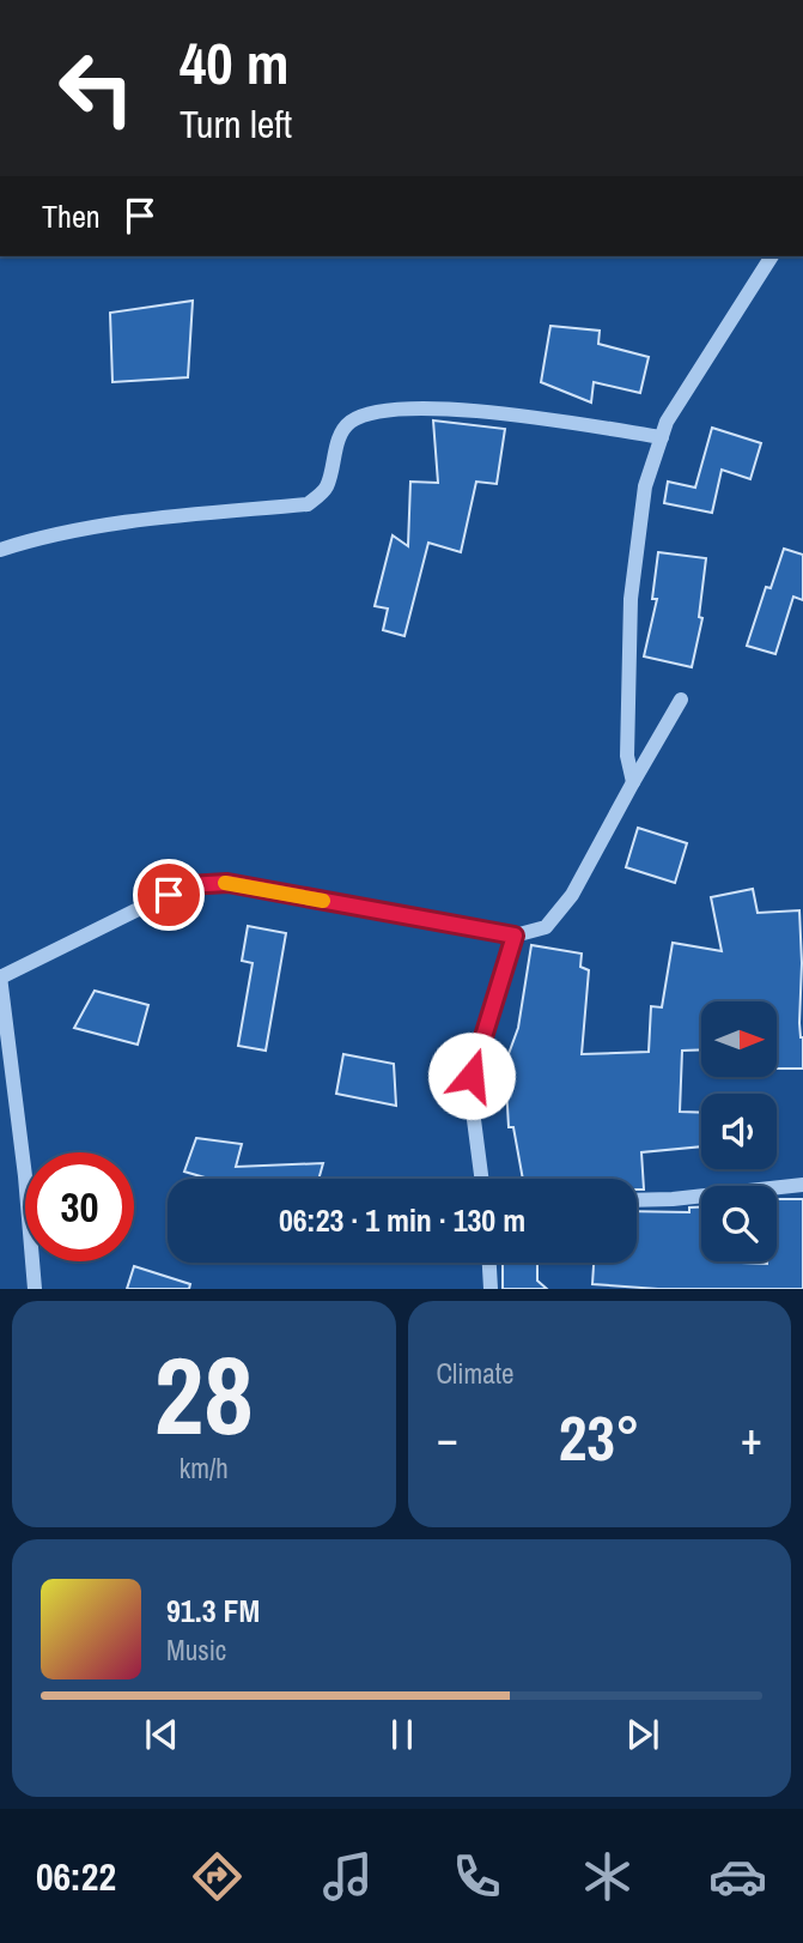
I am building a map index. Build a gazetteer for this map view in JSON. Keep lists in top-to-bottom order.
{
  "north": "right",
  "page": {
    "turn": ["40 m", "Turn left"],
    "then": "Then",
    "limit": "30",
    "trip": "06:23 · 1 min · 130 m",
    "tile": [
      ["28", "km/h"],
      "Climate"
    ],
    "heat": ["−", "23°", "+"],
    "song": ["91.3 FM", "Music"],
    "tabs": "06:22"
  }
}
